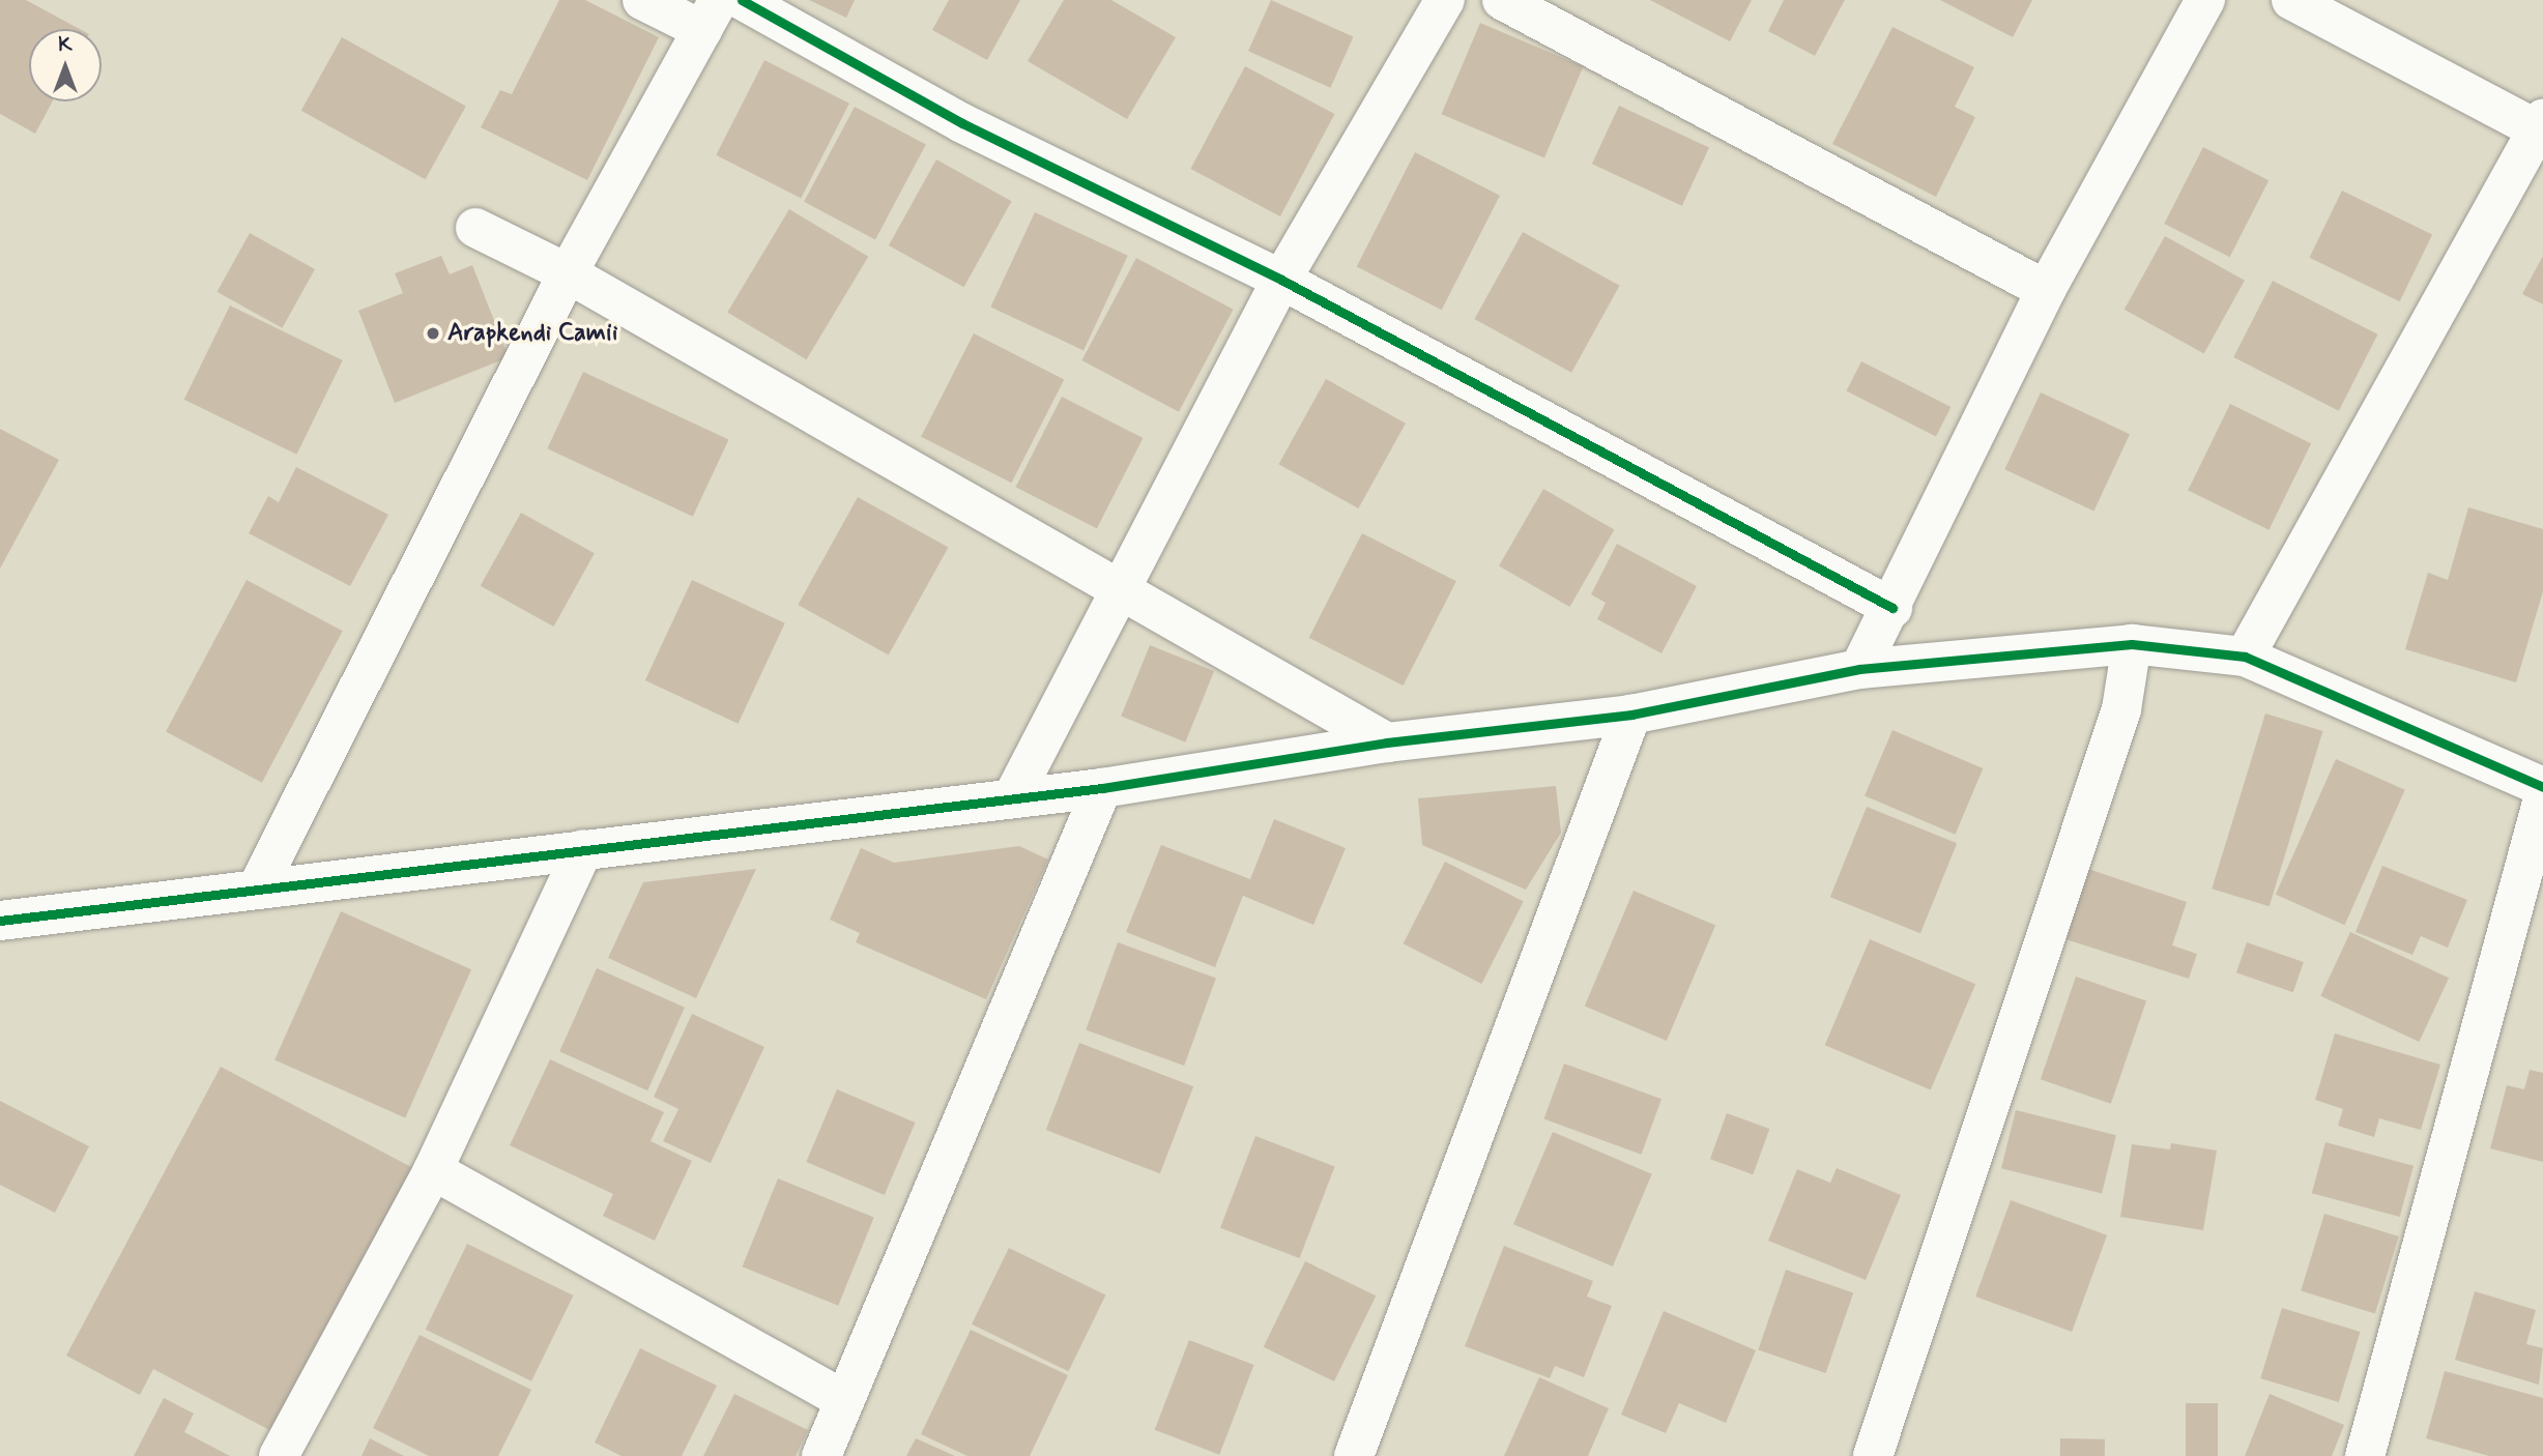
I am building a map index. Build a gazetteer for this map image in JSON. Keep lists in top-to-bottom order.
{
  "places": ["Arapkendi Camii"],
  "north": "top"
}
